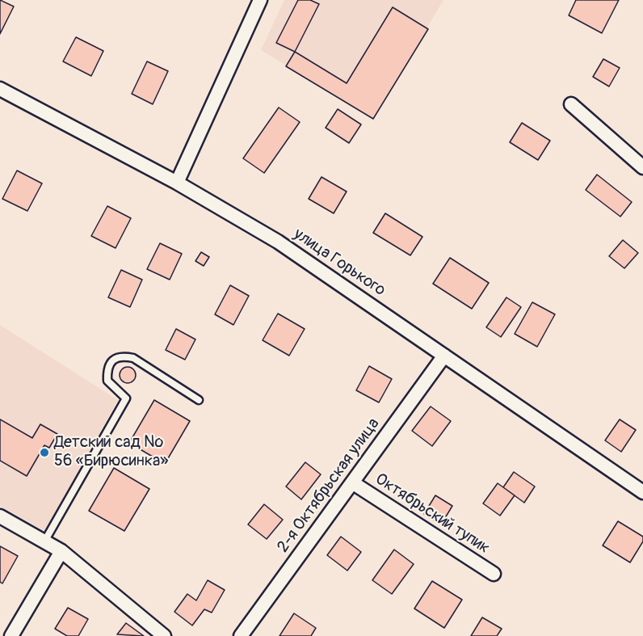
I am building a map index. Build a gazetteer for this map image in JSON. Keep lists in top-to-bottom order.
{
  "streets": {
    "street": ["улица Горького", "2-я Октябрьская улица", "Октябрьский тупик"]
  },
  "crossings": [
    ["улица Горького", "2-я Октябрьская улица"],
    ["2-я Октябрьская улица", "Октябрьский тупик"]
  ],
  "places": ["Детский сад № 56 «Бирюсинка»"]
}
